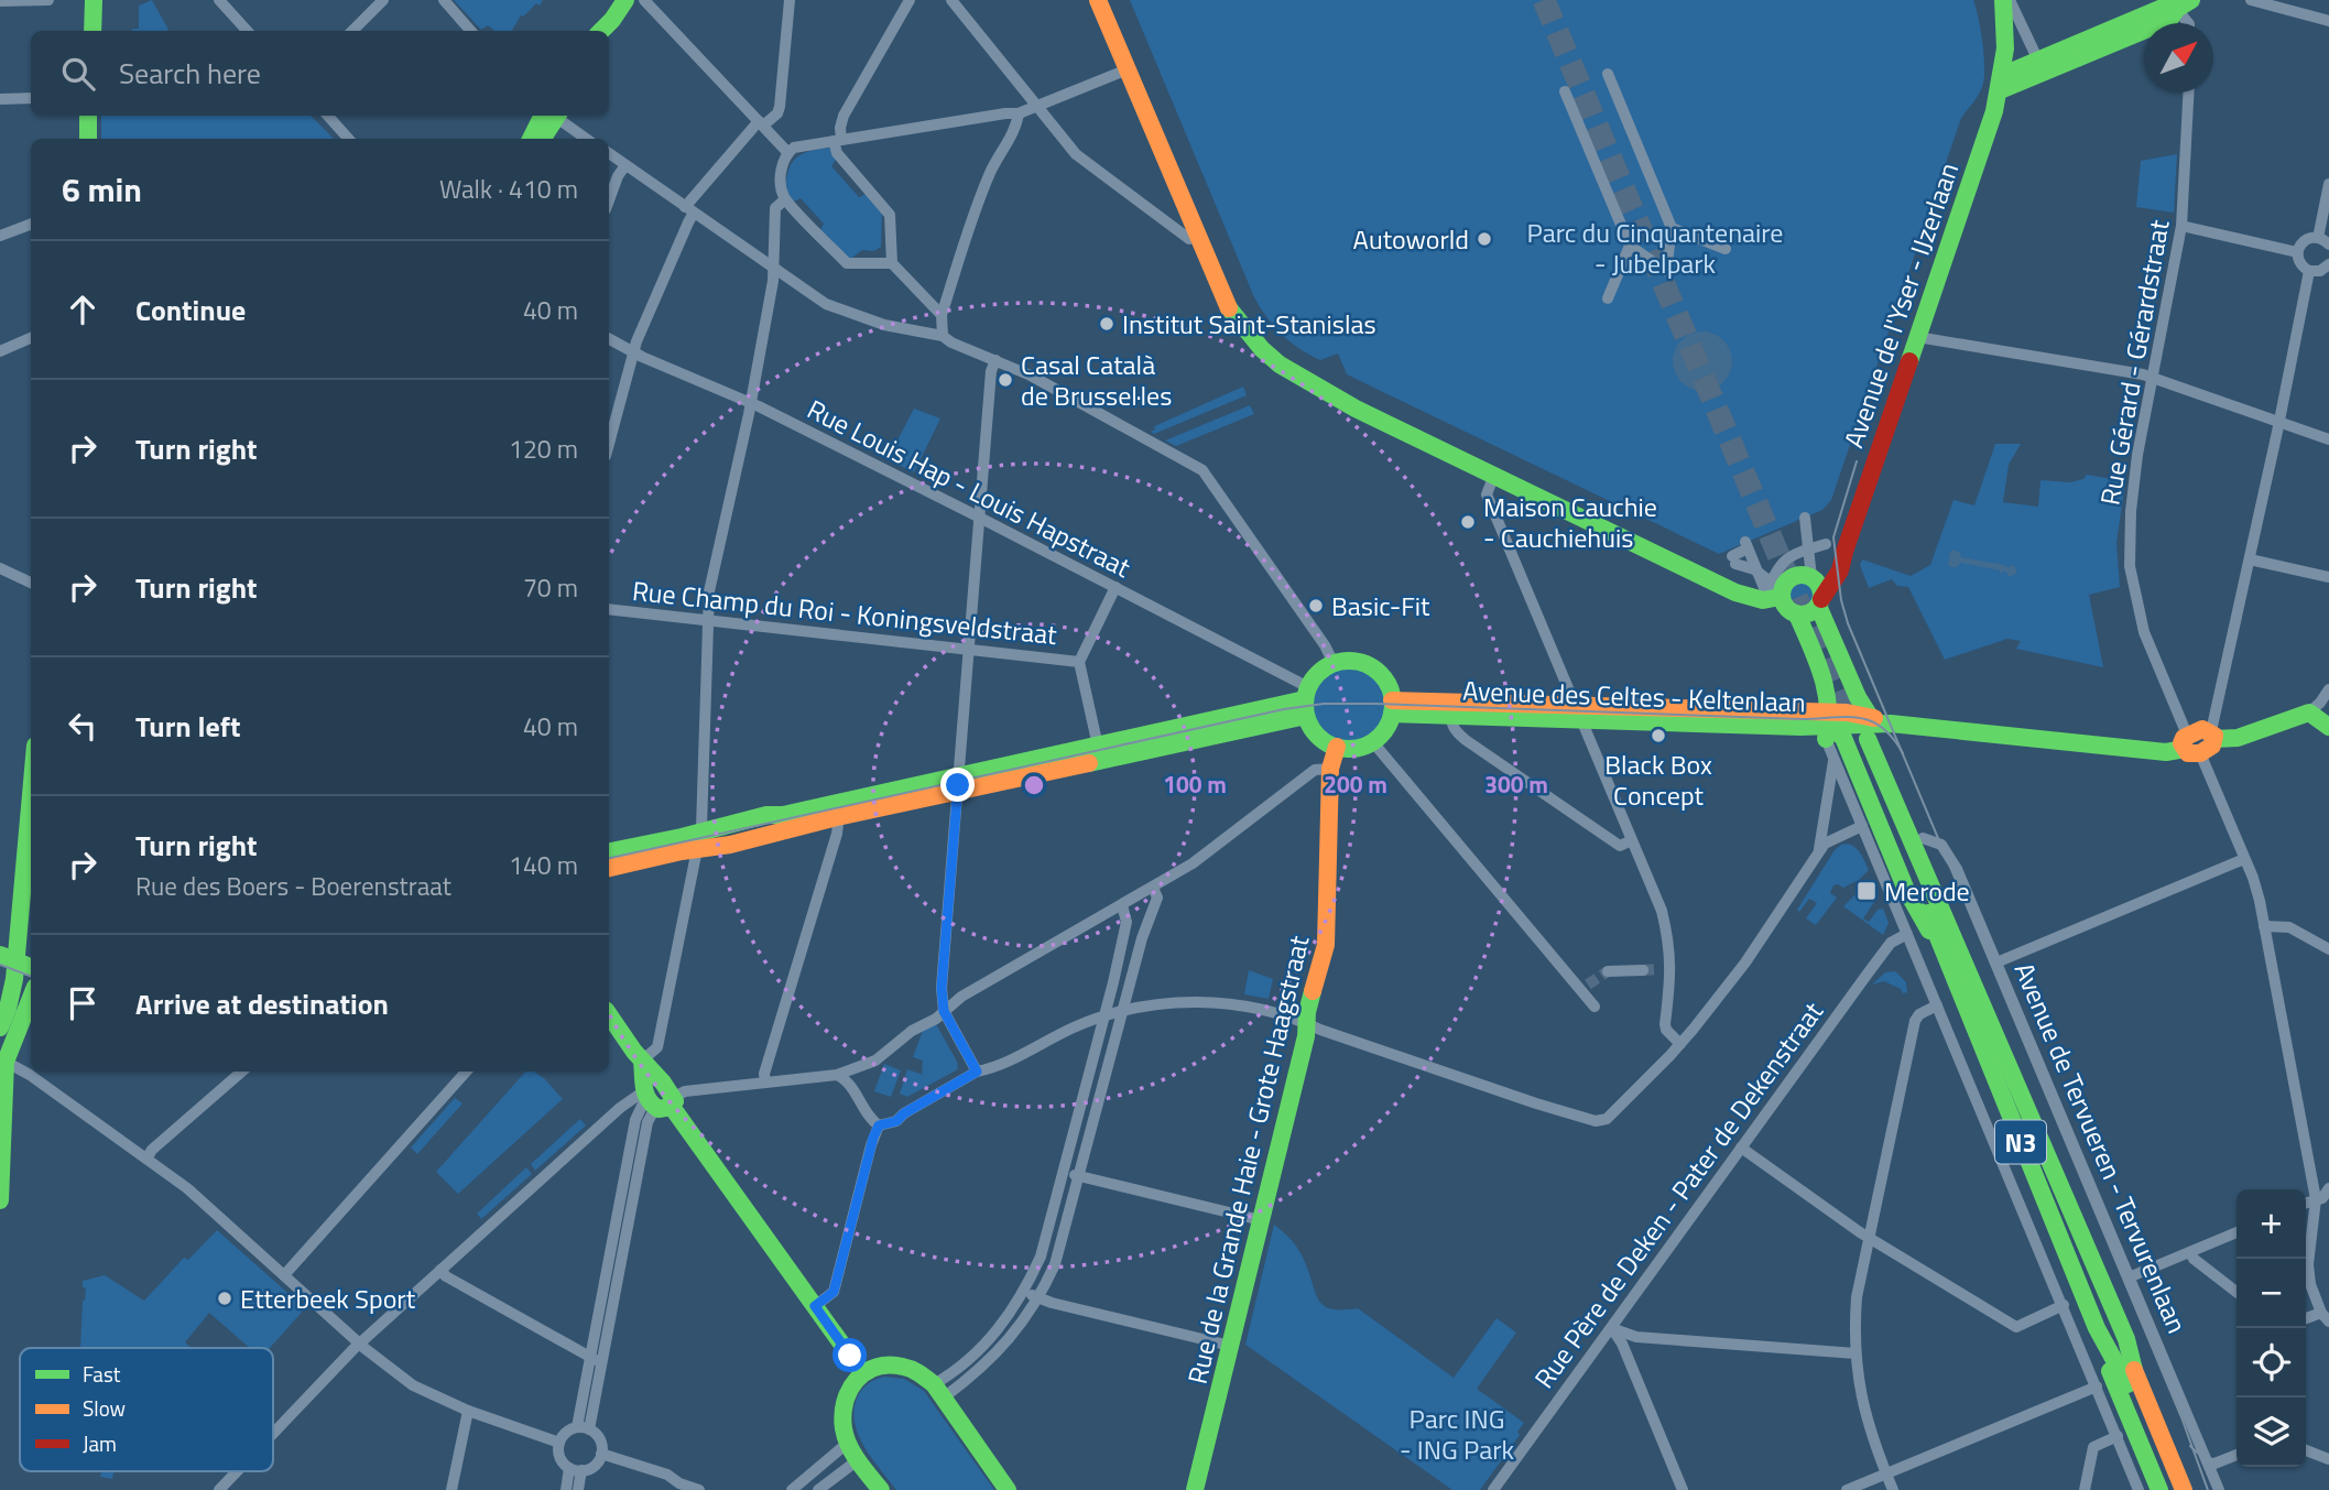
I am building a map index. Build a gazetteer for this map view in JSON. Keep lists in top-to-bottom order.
{
  "streets": {
    "main road": [
      "Avenue de l'Yser - IJzerlaan",
      "Avenue des Celtes - Keltenlaan",
      "N3",
      "Avenue de Tervueren - Tervurenlaan",
      "Rue de la Grande Haie - Grote Haagstraat"
    ],
    "street": [
      "Rue Gérard - Gérardstraat",
      "Rue Louis Hap - Louis Hapstraat",
      "Rue Champ du Roi - Koningsveldstraat",
      "Rue Père de Deken - Pater de Dekenstraat"
    ]
  },
  "crossings": [
    ["Avenue de l'Yser - IJzerlaan", "Avenue de Tervueren - Tervurenlaan"],
    ["Rue Gérard - Gérardstraat", "Avenue des Celtes - Keltenlaan"],
    ["Rue Louis Hap - Louis Hapstraat", "Avenue des Celtes - Keltenlaan"],
    ["Rue Louis Hap - Louis Hapstraat", "Rue de la Grande Haie - Grote Haagstraat"],
    ["Avenue des Celtes - Keltenlaan", "Avenue de Tervueren - Tervurenlaan"],
    ["Avenue des Celtes - Keltenlaan", "Rue de la Grande Haie - Grote Haagstraat"]
  ],
  "parks": ["Parc du Cinquantenaire - Jubelpark", "Parc ING - ING Park"],
  "places": {
    "other": [
      "Autoworld",
      "Institut Saint-Stanislas",
      "Casal Català de Brussel·les",
      "Maison Cauchie - Cauchiehuis",
      "Basic-Fit",
      "Black Box Concept",
      "Etterbeek Sport"
    ],
    "transit": ["Merode"]
  },
  "legend": ["Fast", "Slow", "Jam"],
  "north": "top right",
  "page": {
    "search": "Search here",
    "heading": ["6 min", "Walk · 410 m"],
    "list": [
      ["Continue", "40 m"],
      ["Turn right", "120 m"],
      ["Turn right", "70 m"],
      ["Turn left", "40 m"],
      ["Turn right", "Rue des Boers - Boerenstraat", "140 m"],
      "Arrive at destination"
    ],
    "map_buttons": ["+", "−"]
  },
  "rings": ["100 m", "200 m", "300 m"]
}
